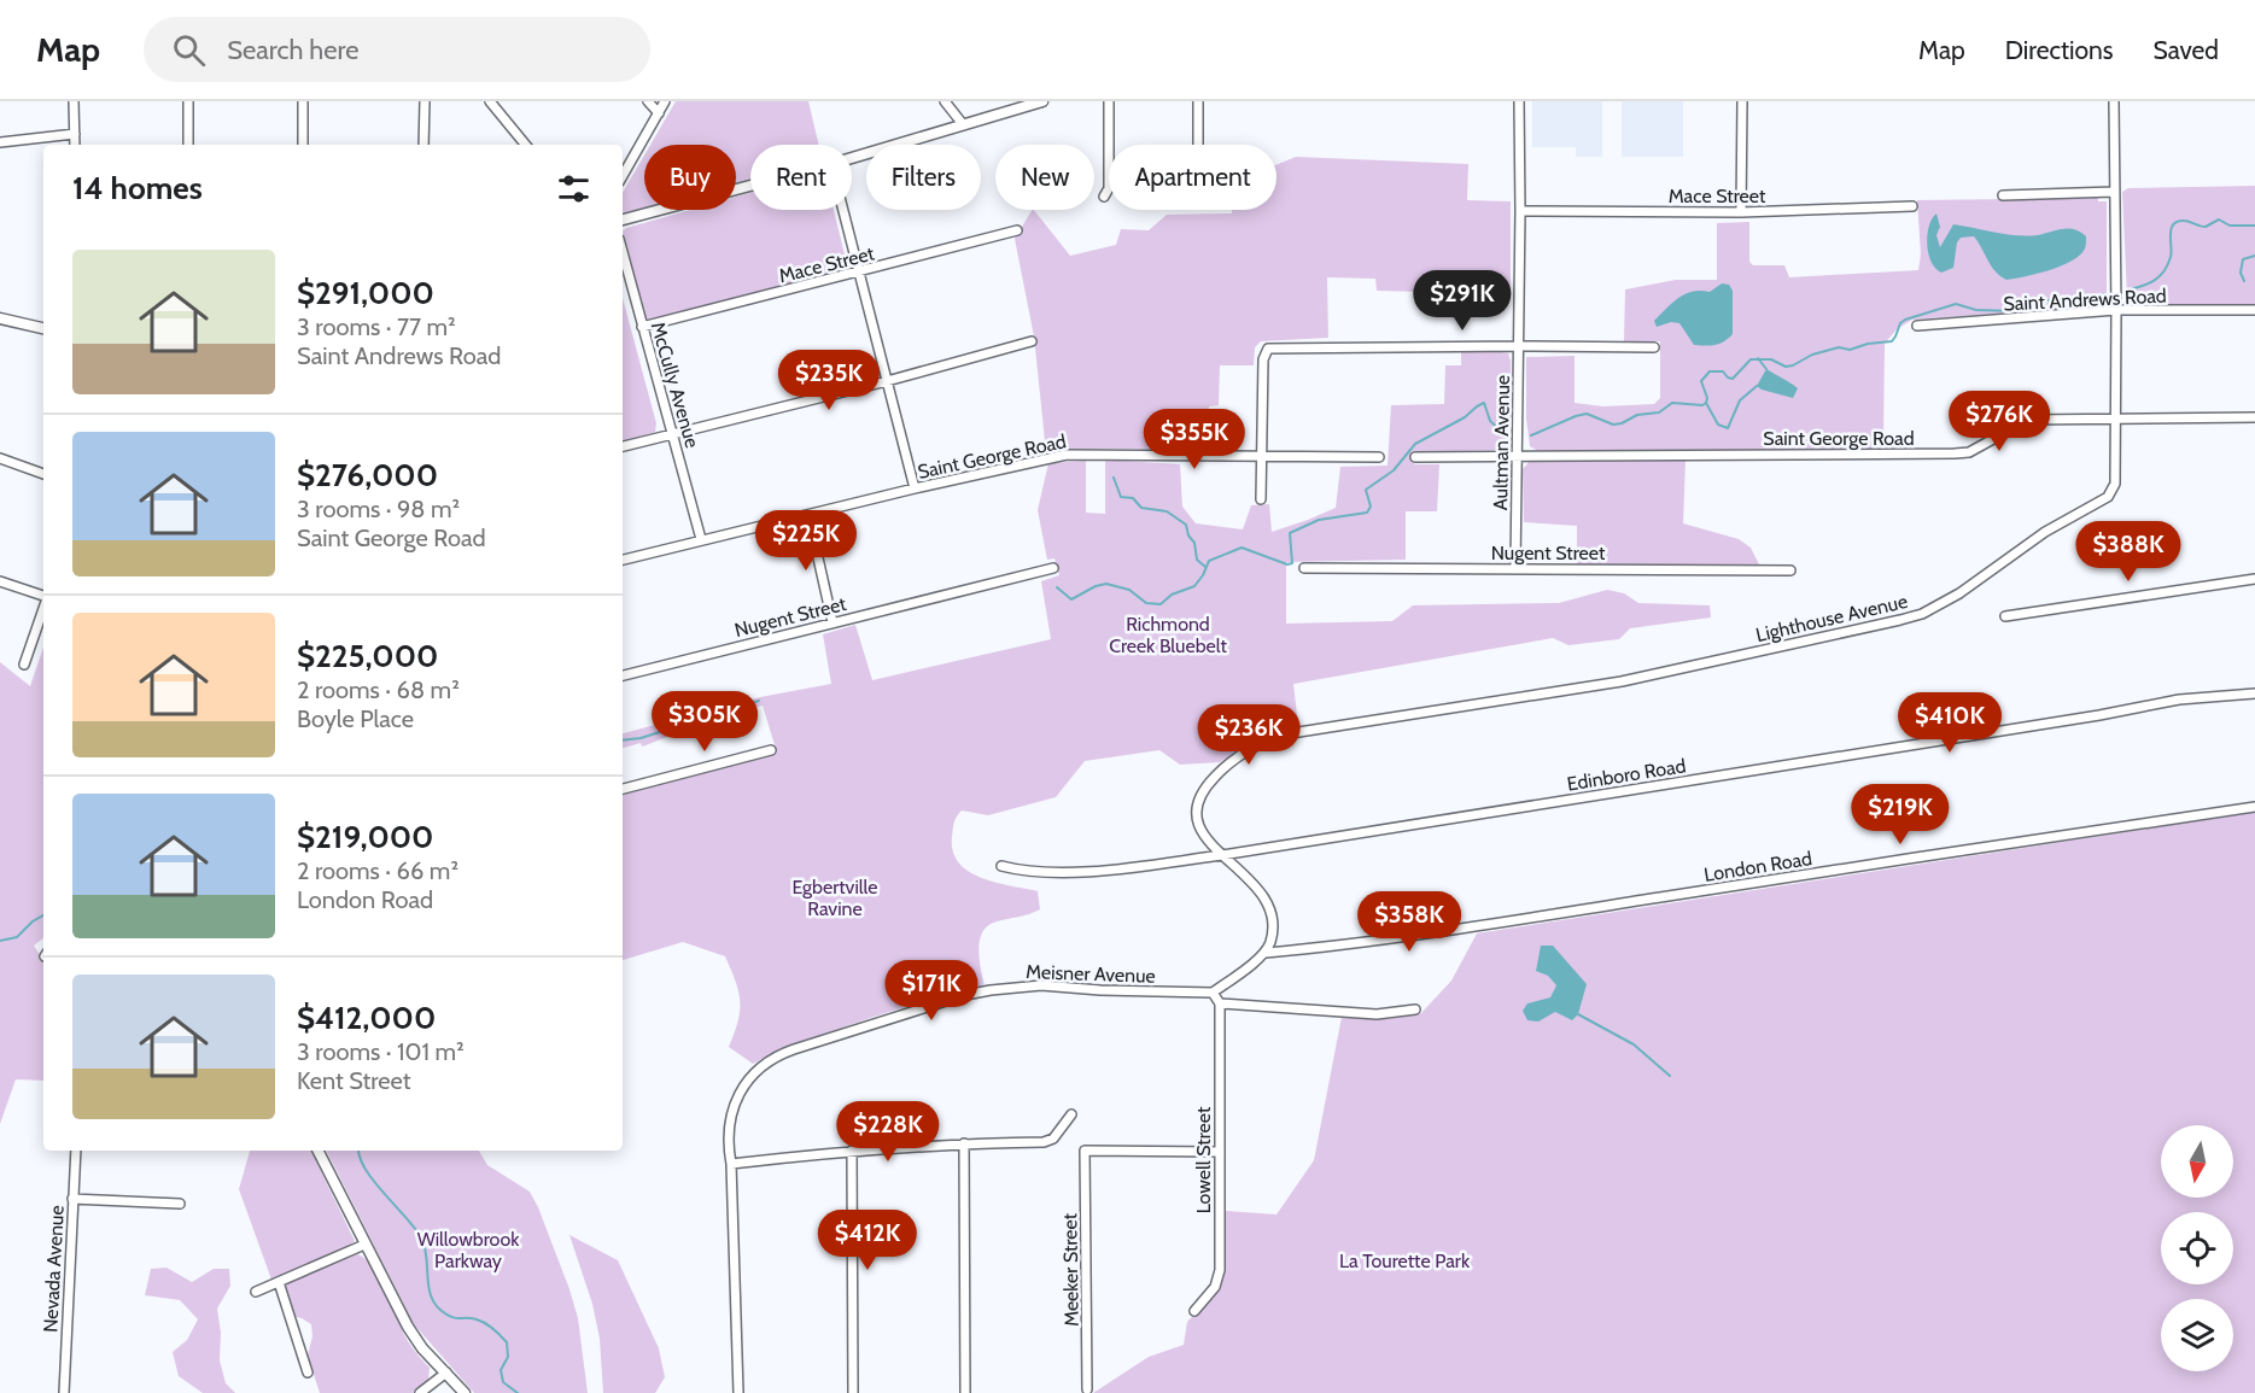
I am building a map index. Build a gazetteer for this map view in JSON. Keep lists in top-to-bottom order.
{
  "streets": {
    "street": [
      "Mace Street",
      "Saint Andrews Road",
      "McCully Avenue",
      "Saint George Road",
      "Aultman Avenue",
      "Nugent Street",
      "Lighthouse Avenue",
      "Edinboro Road",
      "London Road",
      "Meisner Avenue",
      "Lowell Street",
      "Nevada Avenue",
      "Meeker Street"
    ]
  },
  "crossings": [
    ["Mace Street", "McCully Avenue"],
    ["Mace Street", "Aultman Avenue"],
    ["Saint Andrews Road", "Lighthouse Avenue"],
    ["McCully Avenue", "Saint George Road"],
    ["Saint George Road", "Aultman Avenue"],
    ["Saint George Road", "Lighthouse Avenue"],
    ["Aultman Avenue", "Nugent Street"],
    ["Lighthouse Avenue", "Edinboro Road"],
    ["Lowell Street", "Meeker Street"]
  ],
  "parks": [
    "Richmond Creek Bluebelt",
    "Egbertville Ravine",
    "Willowbrook Parkway",
    "La Tourette Park"
  ],
  "north": "bottom",
  "page": {
    "header": "Map",
    "search": "Search here",
    "nav": ["Map", "Directions", "Saved"],
    "chip": [
      "Buy",
      "Rent",
      "Filters",
      "New",
      "Apartment"
    ],
    "heading": "14 homes",
    "list": [
      {
        "name": "$291,000",
        "note": "3 rooms · 77 m² · Saint Andrews Road"
      },
      {
        "name": "$276,000",
        "note": "3 rooms · 98 m² · Saint George Road"
      },
      {
        "name": "$225,000",
        "note": "2 rooms · 68 m² · Boyle Place"
      },
      {
        "name": "$219,000",
        "note": "2 rooms · 66 m² · London Road"
      },
      {
        "name": "$412,000",
        "note": "3 rooms · 101 m² · Kent Street"
      }
    ],
    "price": [
      "$291K",
      "$235K",
      "$276K",
      "$355K",
      "$225K",
      "$388K",
      "$305K",
      "$410K",
      "$236K",
      "$219K",
      "$358K",
      "$171K",
      "$228K",
      "$412K"
    ]
  }
}
